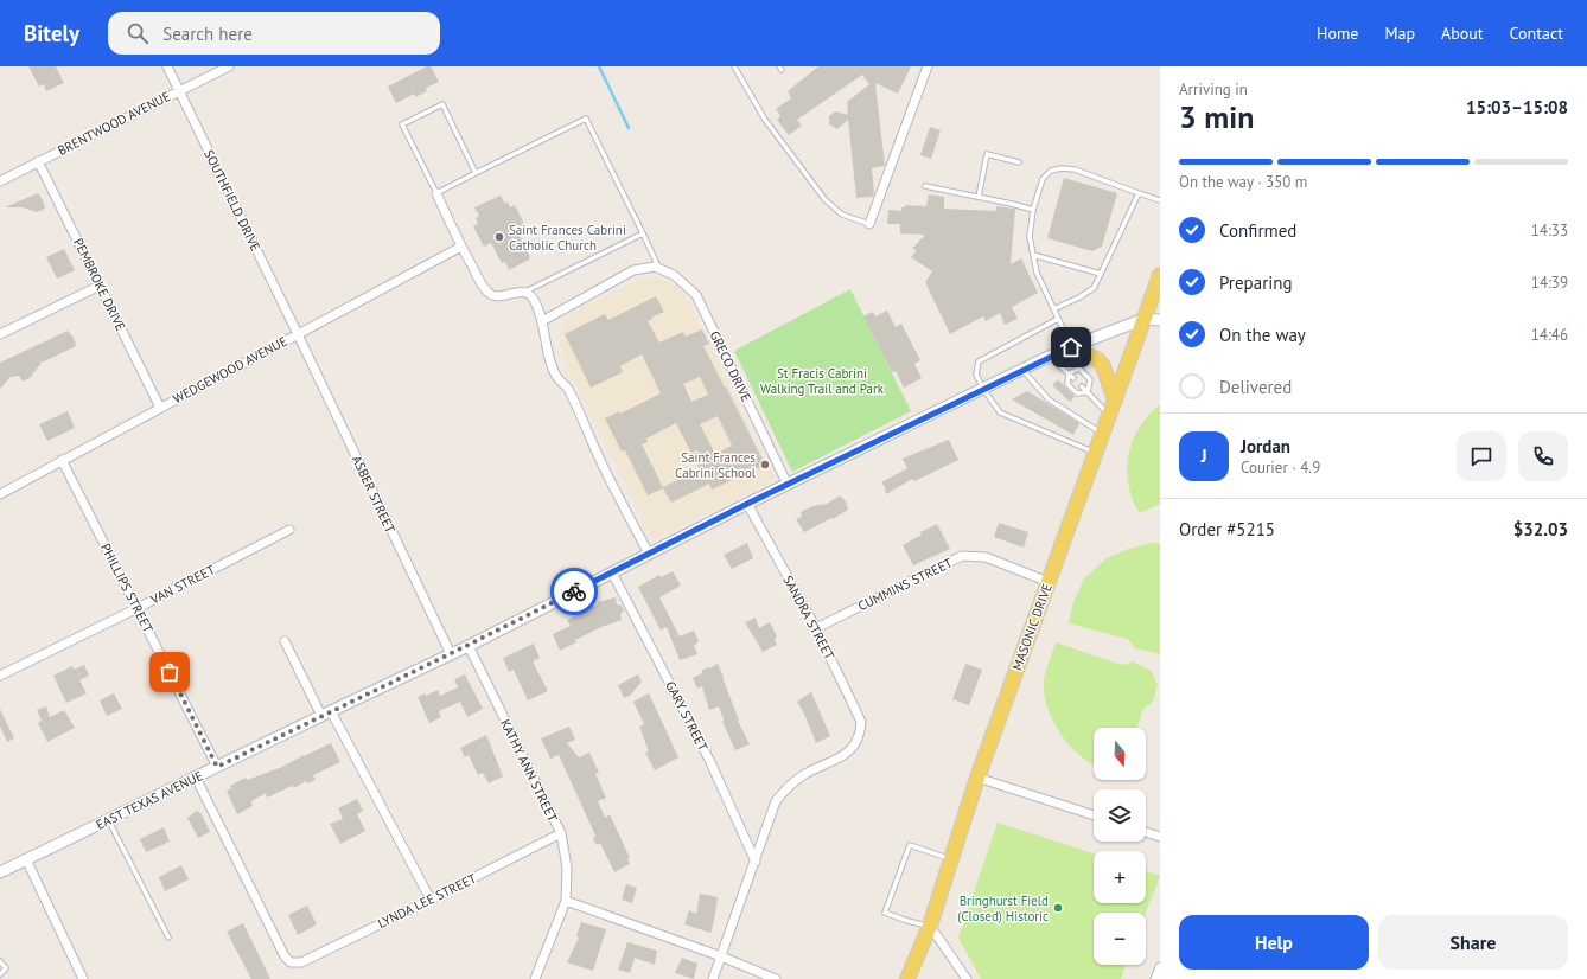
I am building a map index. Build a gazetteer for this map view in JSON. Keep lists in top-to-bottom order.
{
  "streets": {
    "main road": ["MASONIC DRIVE"],
    "street": [
      "BRENTWOOD AVENUE",
      "SOUTHFIELD DRIVE",
      "PEMBROKE DRIVE",
      "GRECO DRIVE",
      "WEDGEWOOD AVENUE",
      "ASBER STREET",
      "VAN STREET",
      "CUMMINS STREET",
      "PHILLIPS STREET",
      "SANDRA STREET",
      "GARY STREET",
      "KATHY ANN STREET",
      "EAST TEXAS AVENUE",
      "LYNDA LEE STREET"
    ]
  },
  "crossings": [
    ["BRENTWOOD AVENUE", "SOUTHFIELD DRIVE"],
    ["BRENTWOOD AVENUE", "PEMBROKE DRIVE"],
    ["SOUTHFIELD DRIVE", "WEDGEWOOD AVENUE"],
    ["SOUTHFIELD DRIVE", "ASBER STREET"],
    ["PEMBROKE DRIVE", "WEDGEWOOD AVENUE"],
    ["GRECO DRIVE", "EAST TEXAS AVENUE"],
    ["WEDGEWOOD AVENUE", "ASBER STREET"],
    ["WEDGEWOOD AVENUE", "PHILLIPS STREET"],
    ["ASBER STREET", "EAST TEXAS AVENUE"],
    ["VAN STREET", "PHILLIPS STREET"],
    ["CUMMINS STREET", "SANDRA STREET"],
    ["CUMMINS STREET", "MASONIC DRIVE"],
    ["PHILLIPS STREET", "EAST TEXAS AVENUE"],
    ["SANDRA STREET", "GARY STREET"],
    ["SANDRA STREET", "EAST TEXAS AVENUE"],
    ["MASONIC DRIVE", "EAST TEXAS AVENUE"],
    ["GARY STREET", "EAST TEXAS AVENUE"],
    ["KATHY ANN STREET", "EAST TEXAS AVENUE"],
    ["KATHY ANN STREET", "LYNDA LEE STREET"],
    ["EAST TEXAS AVENUE", "LYNDA LEE STREET"]
  ],
  "parks": ["St Fracis Cabrini Walking Trail and Park"],
  "places": ["Saint Frances Cabrini Catholic Church", "Saint Frances Cabrini School", "Bringhurst Field (Closed) Historic"],
  "north": "bottom",
  "page": {
    "header": "Bitely",
    "search": "Search here",
    "nav": [
      "Home",
      "Map",
      "About",
      "Contact"
    ],
    "heading": ["3 min", "Arriving in", "15:03–15:08"],
    "panel": [
      "Jordan",
      "Courier · 4.9",
      "Order #5215",
      "$32.03"
    ],
    "bar": "On the way · 350 m",
    "list": [
      ["Confirmed", "14:33"],
      ["Preparing", "14:39"],
      ["On the way", "14:46"],
      "Delivered"
    ],
    "round": "J",
    "map_buttons": ["+", "−"],
    "buttons": ["Help", "Share"]
  }
}
